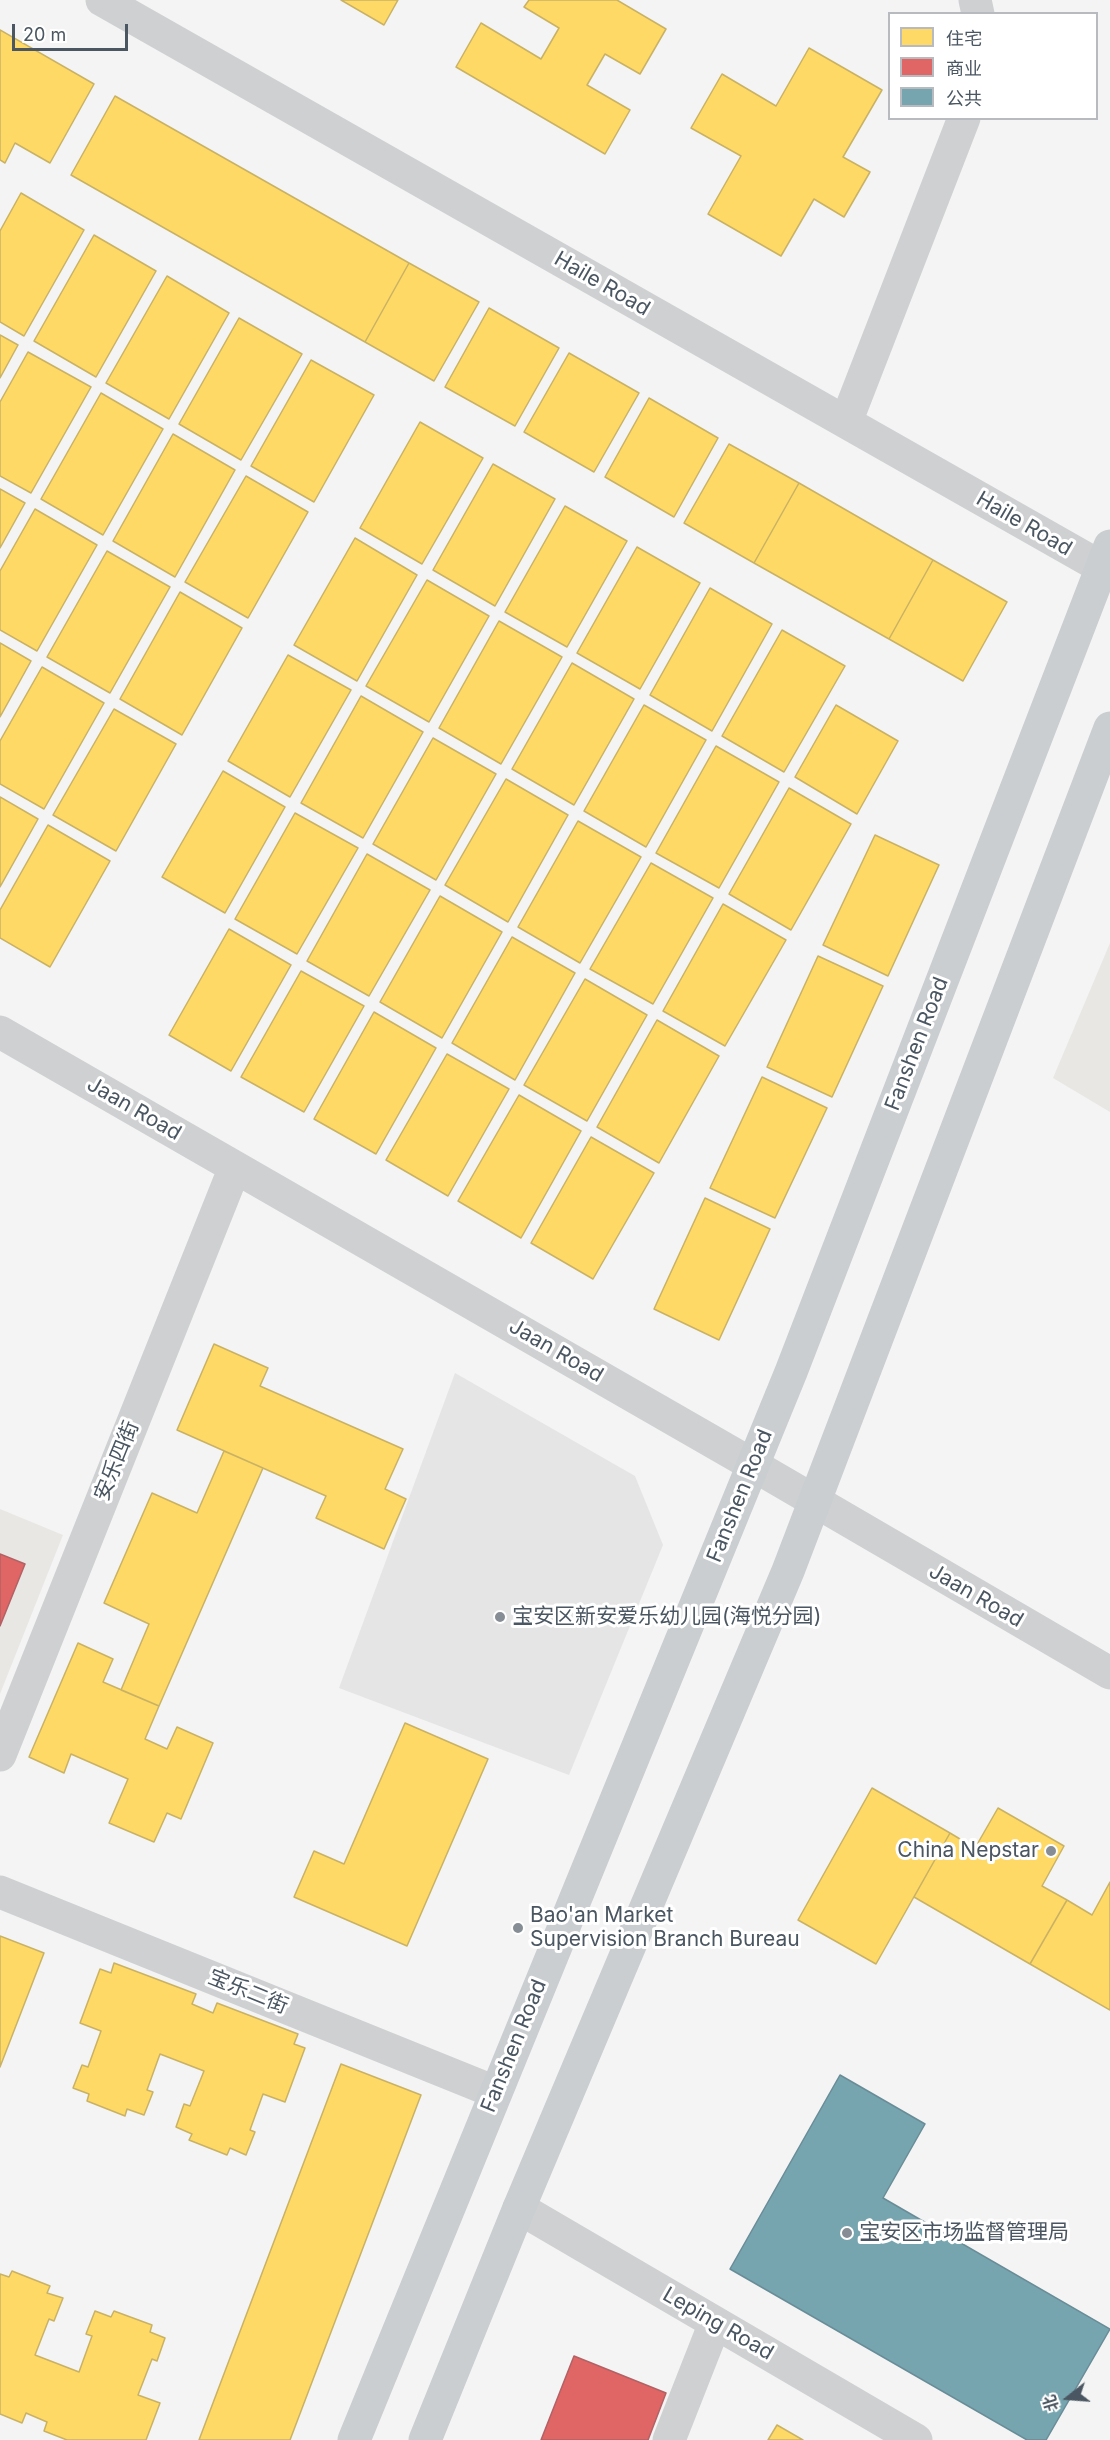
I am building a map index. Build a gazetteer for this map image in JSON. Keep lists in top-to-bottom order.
{
  "streets": {
    "main road": ["Fanshen Road"],
    "street": [
      "Haile Road",
      "Jaan Road",
      "安乐四街",
      "宝乐二街",
      "Leping Road"
    ]
  },
  "crossings": [
    ["Haile Road", "Fanshen Road"],
    ["Fanshen Road", "Jaan Road"],
    ["Fanshen Road", "宝乐二街"],
    ["Jaan Road", "安乐四街"]
  ],
  "places": [
    "宝安区新安爱乐幼儿园(海悦分园)",
    "China Nepstar",
    "Bao'an Market Supervision Branch Bureau",
    "宝安区市场监督管理局"
  ],
  "legend": ["住宅", "商业", "公共"],
  "scale_bar": "20 m",
  "north": "left"
}
